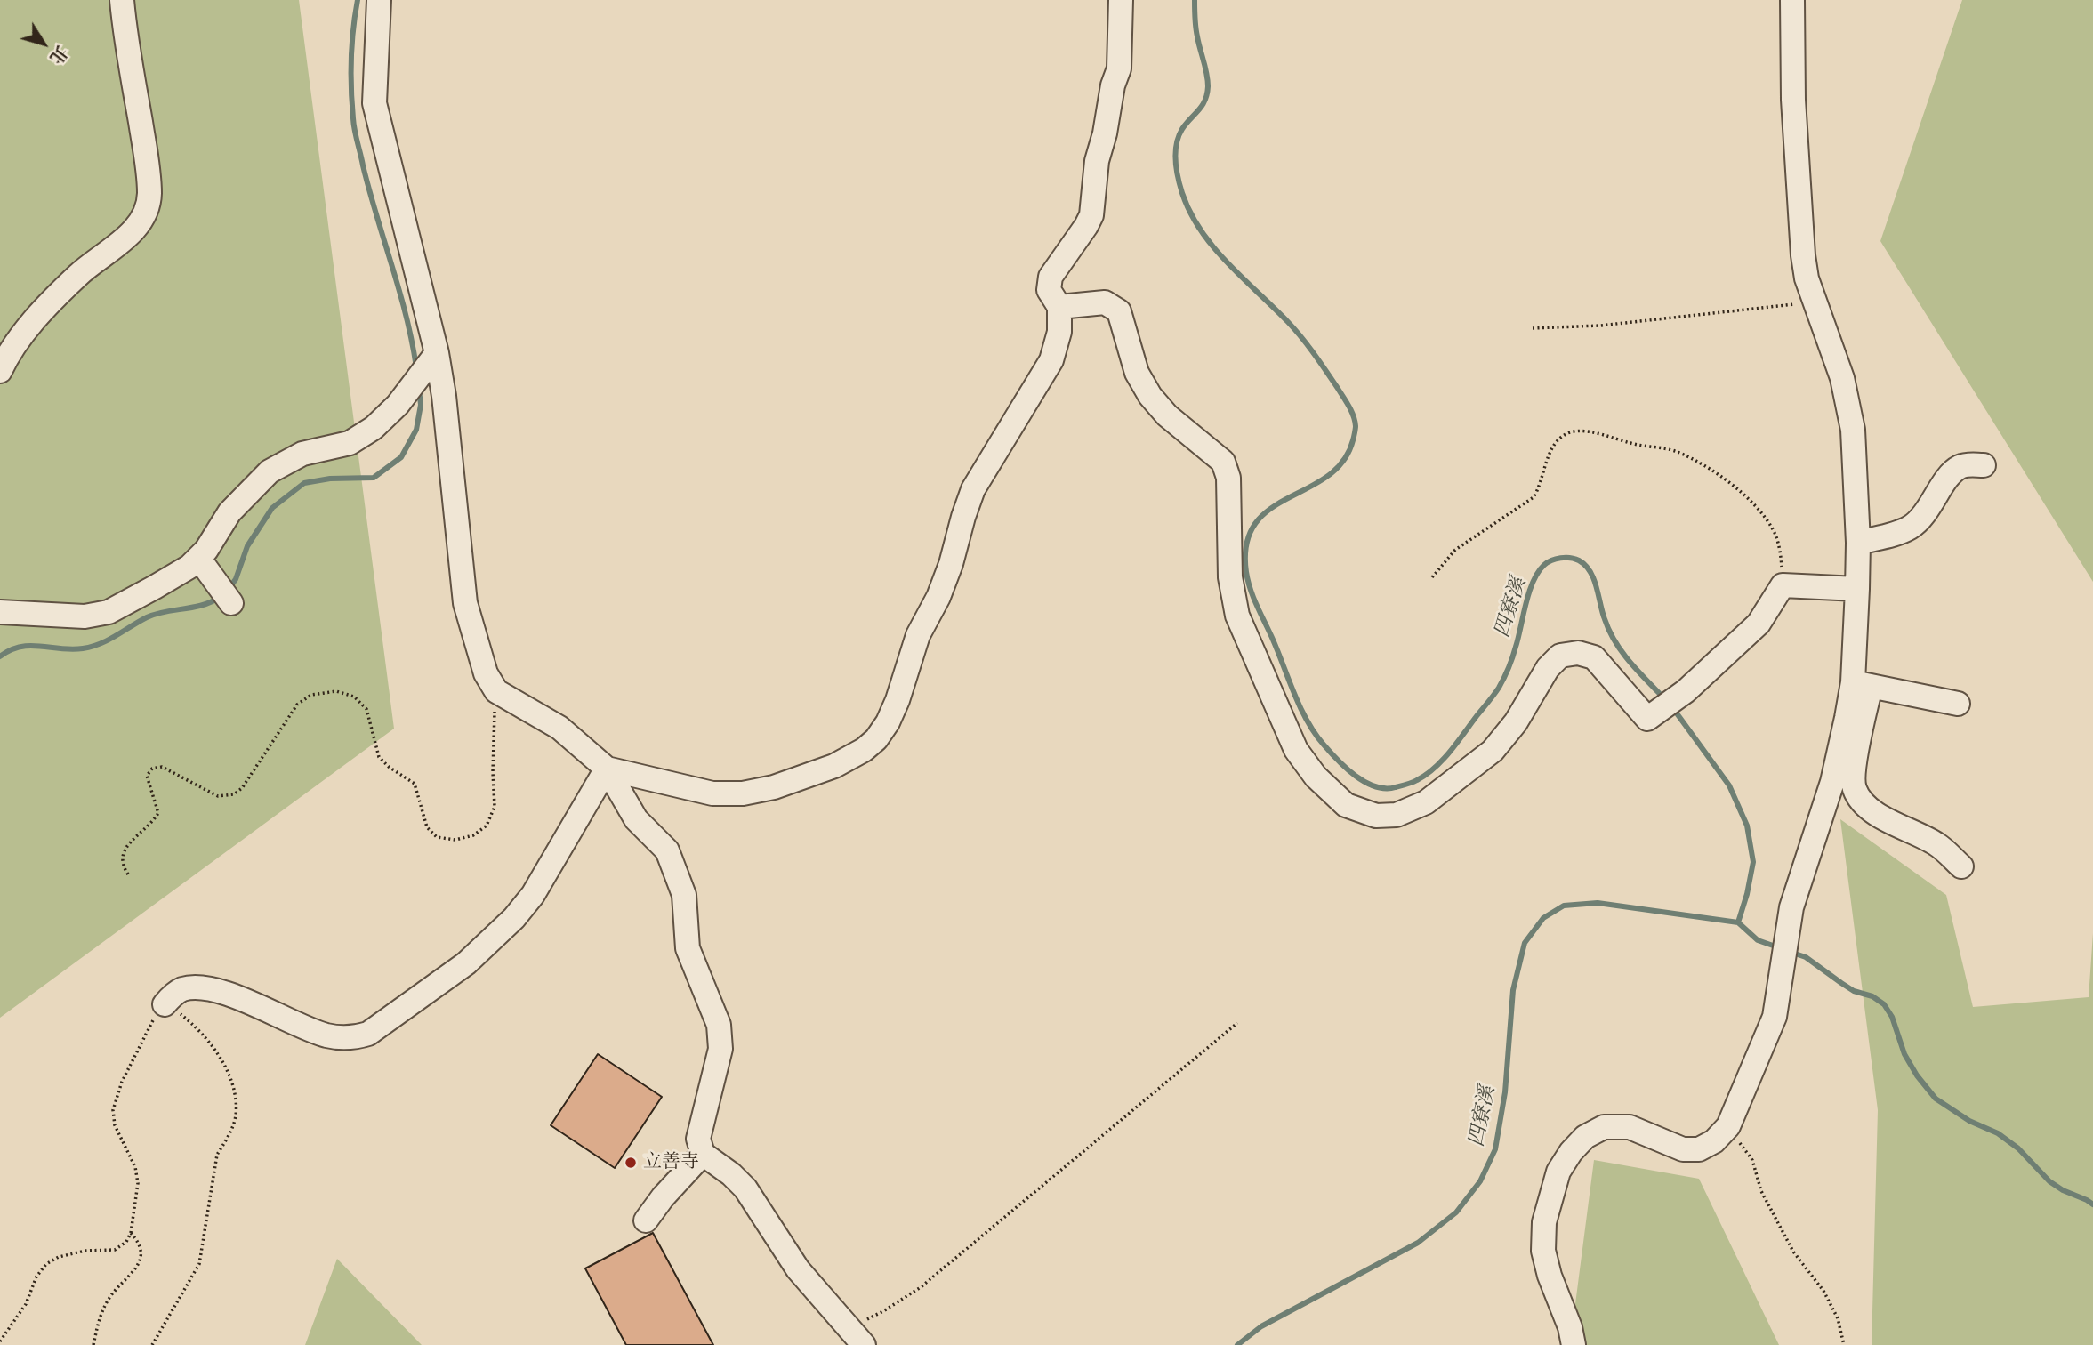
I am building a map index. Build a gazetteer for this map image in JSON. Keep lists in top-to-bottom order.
{
  "water": ["四寮溪"],
  "places": ["立善寺"],
  "north": "bottom right"
}
